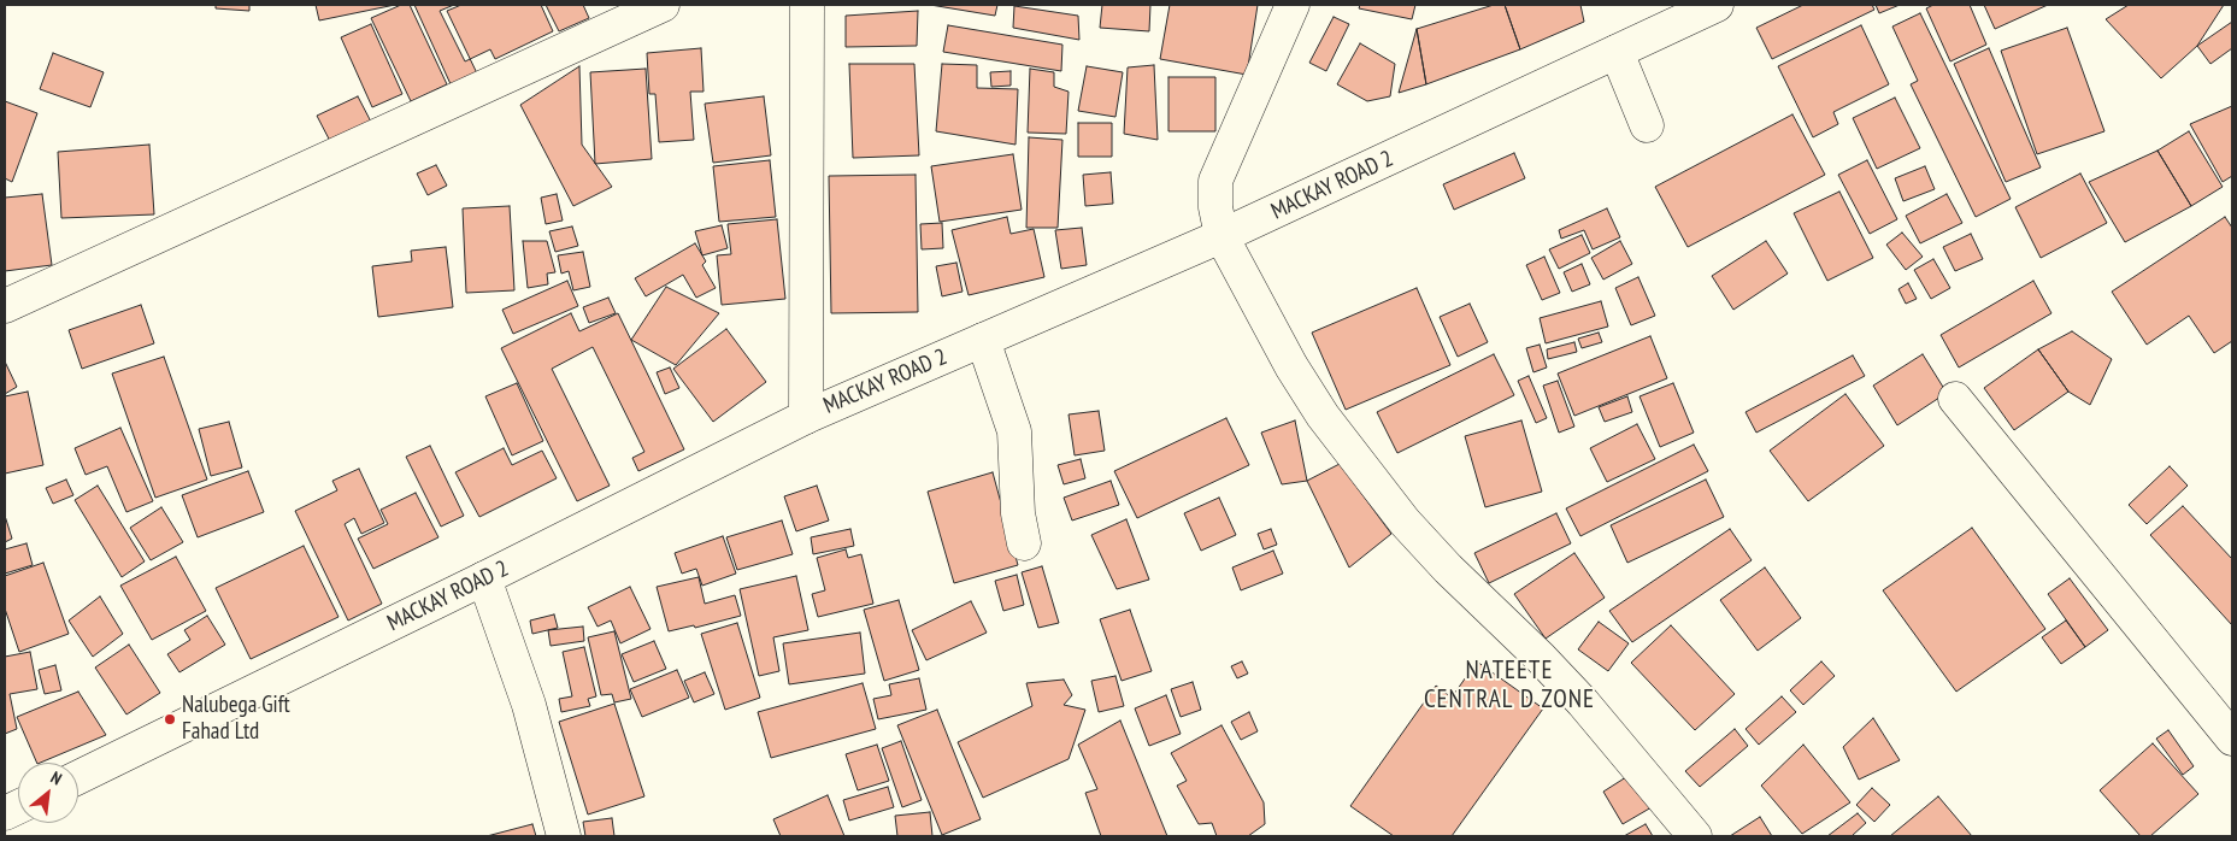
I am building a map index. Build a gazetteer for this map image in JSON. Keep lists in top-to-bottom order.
{
  "streets": {
    "street": ["MACKAY ROAD 2"]
  },
  "districts": ["NATEETE CENTRAL D ZONE"],
  "places": ["Nalubega Gift Fahad Ltd"],
  "north": "top right"
}
